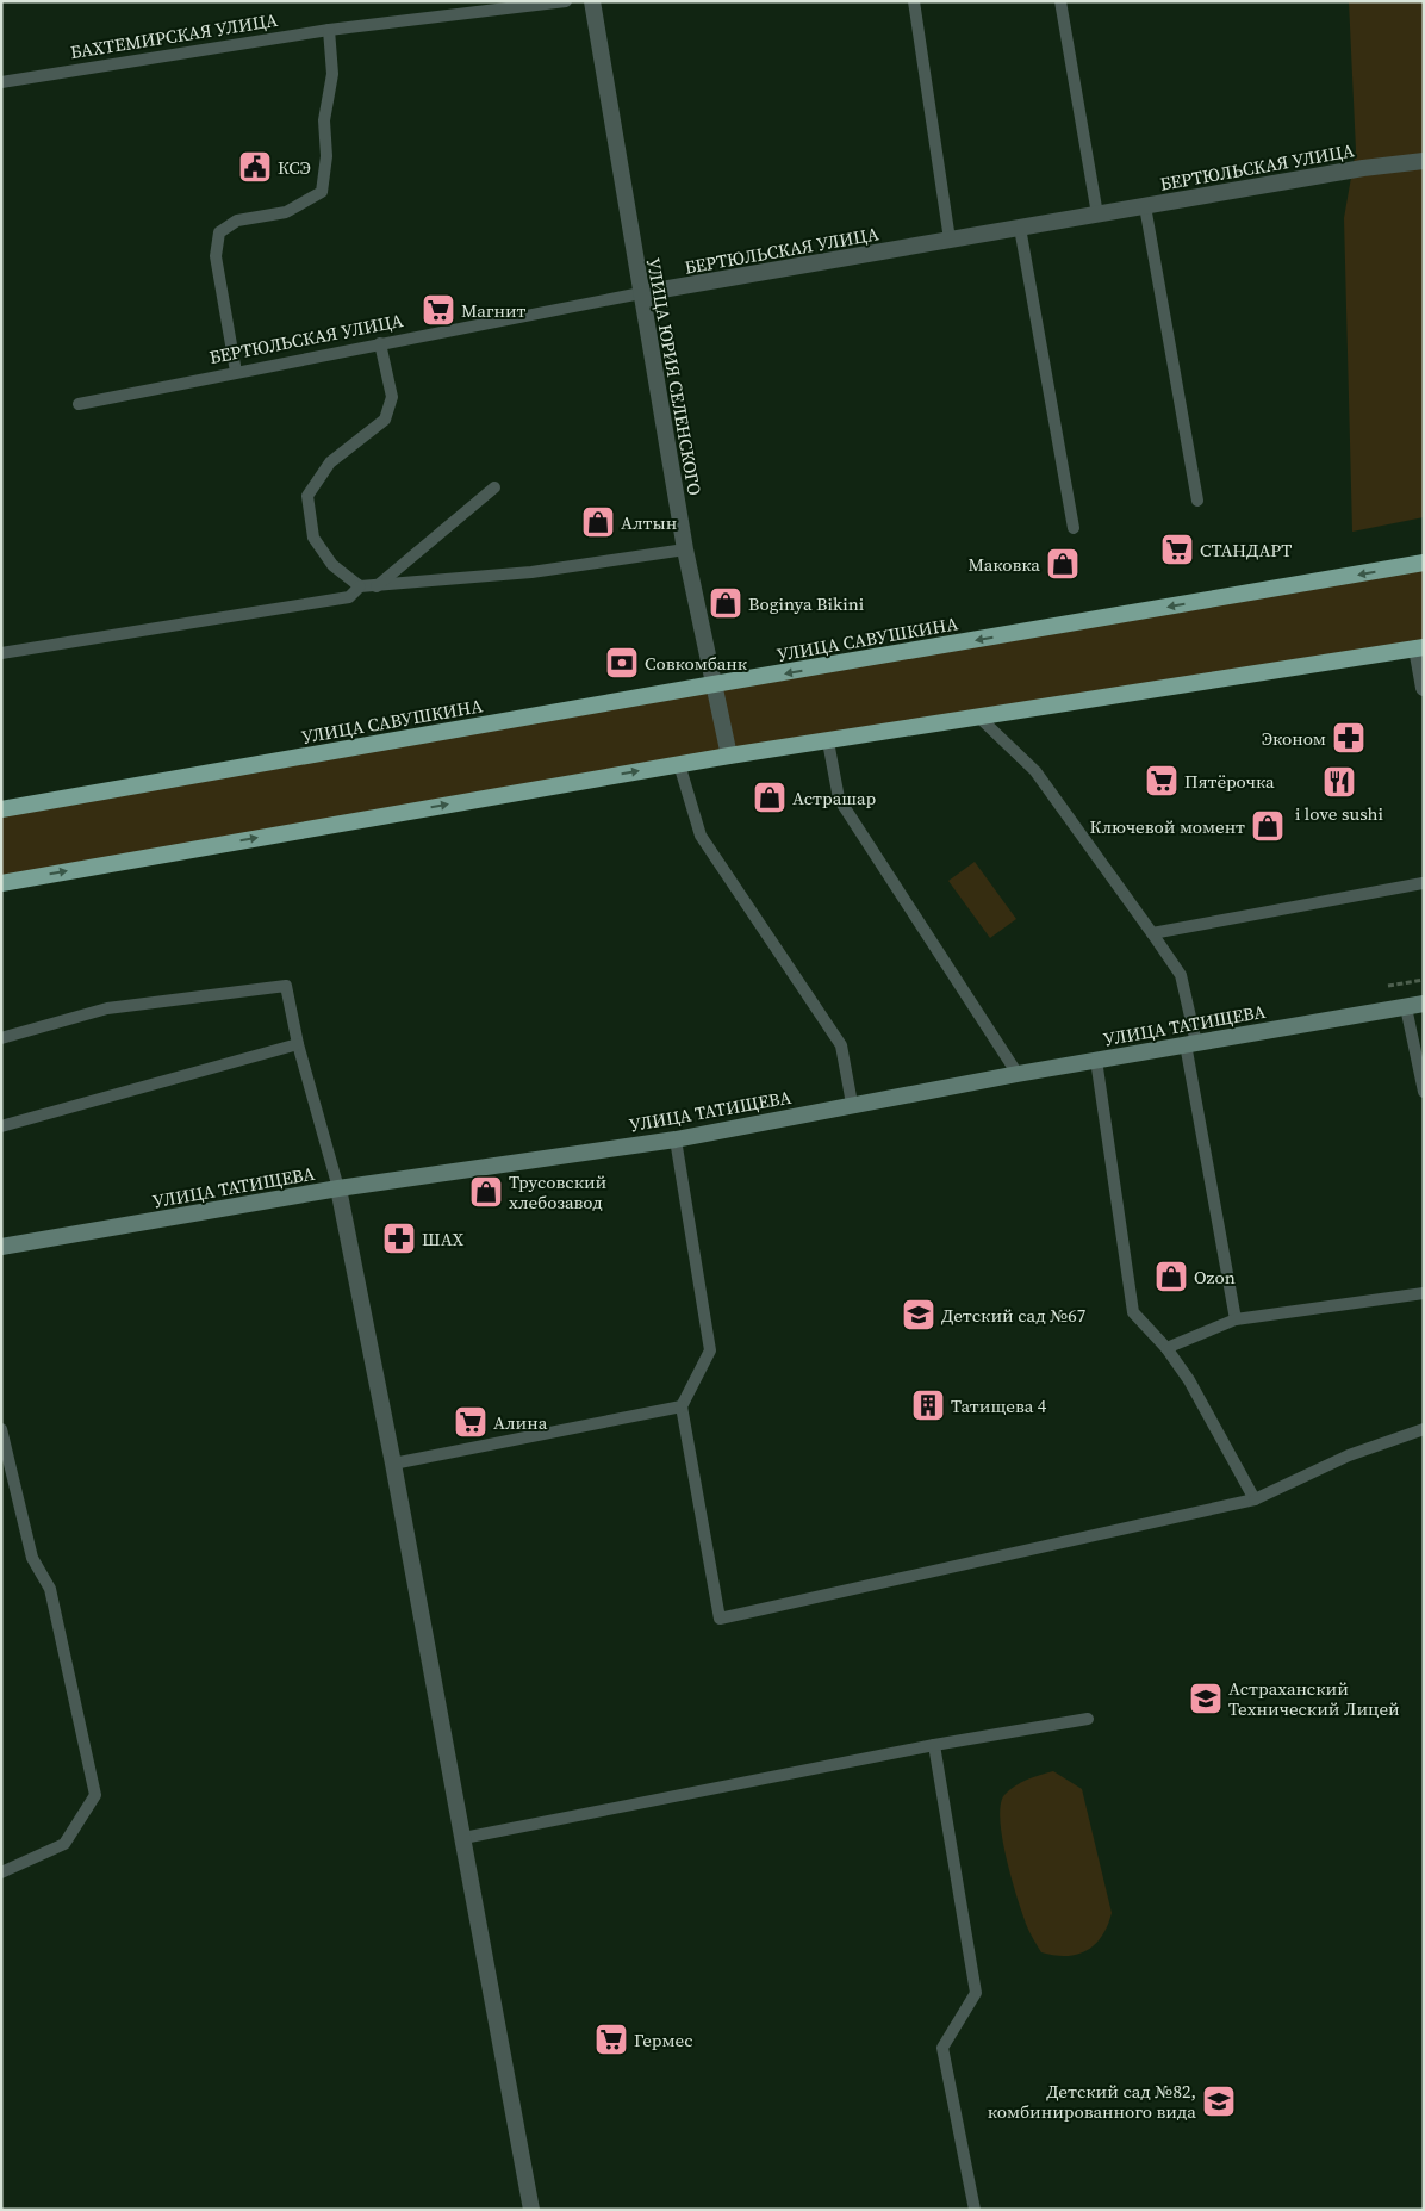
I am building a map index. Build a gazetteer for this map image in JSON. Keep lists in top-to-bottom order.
{
  "streets": {
    "highway": ["УЛИЦА САВУШКИНА"],
    "main road": ["УЛИЦА ТАТИЩЕВА"],
    "street": ["БЕРТЮЛЬСКАЯ УЛИЦА", "УЛИЦА ЮРИЯ СЕЛЕНСКОГО"],
    "lane": ["БАХТЕМИРСКАЯ УЛИЦА"]
  },
  "crossings": [
    ["БЕРТЮЛЬСКАЯ УЛИЦА", "УЛИЦА ЮРИЯ СЕЛЕНСКОГО"],
    ["УЛИЦА ЮРИЯ СЕЛЕНСКОГО", "УЛИЦА САВУШКИНА"]
  ],
  "places": {
    "public building": ["КСЭ"],
    "supermarket": [
      "Магнит",
      "СТАНДАРТ",
      "Пятёрочка",
      "Алина",
      "Гермес"
    ],
    "shop": [
      "Алтын",
      "Маковка",
      "Boginya Bikini",
      "Астрашар",
      "Ключевой момент",
      "Трусовский хлебозавод",
      "Ozon"
    ],
    "bank": ["Совкомбанк"],
    "pharmacy": ["Эконом", "ШАХ"],
    "restaurant": ["i love sushi"],
    "school or university": ["Детский сад №67", "Астраханский Технический Лицей", "Детский сад №82, комбинированного вида"],
    "building": ["Татищева 4"]
  }
}
